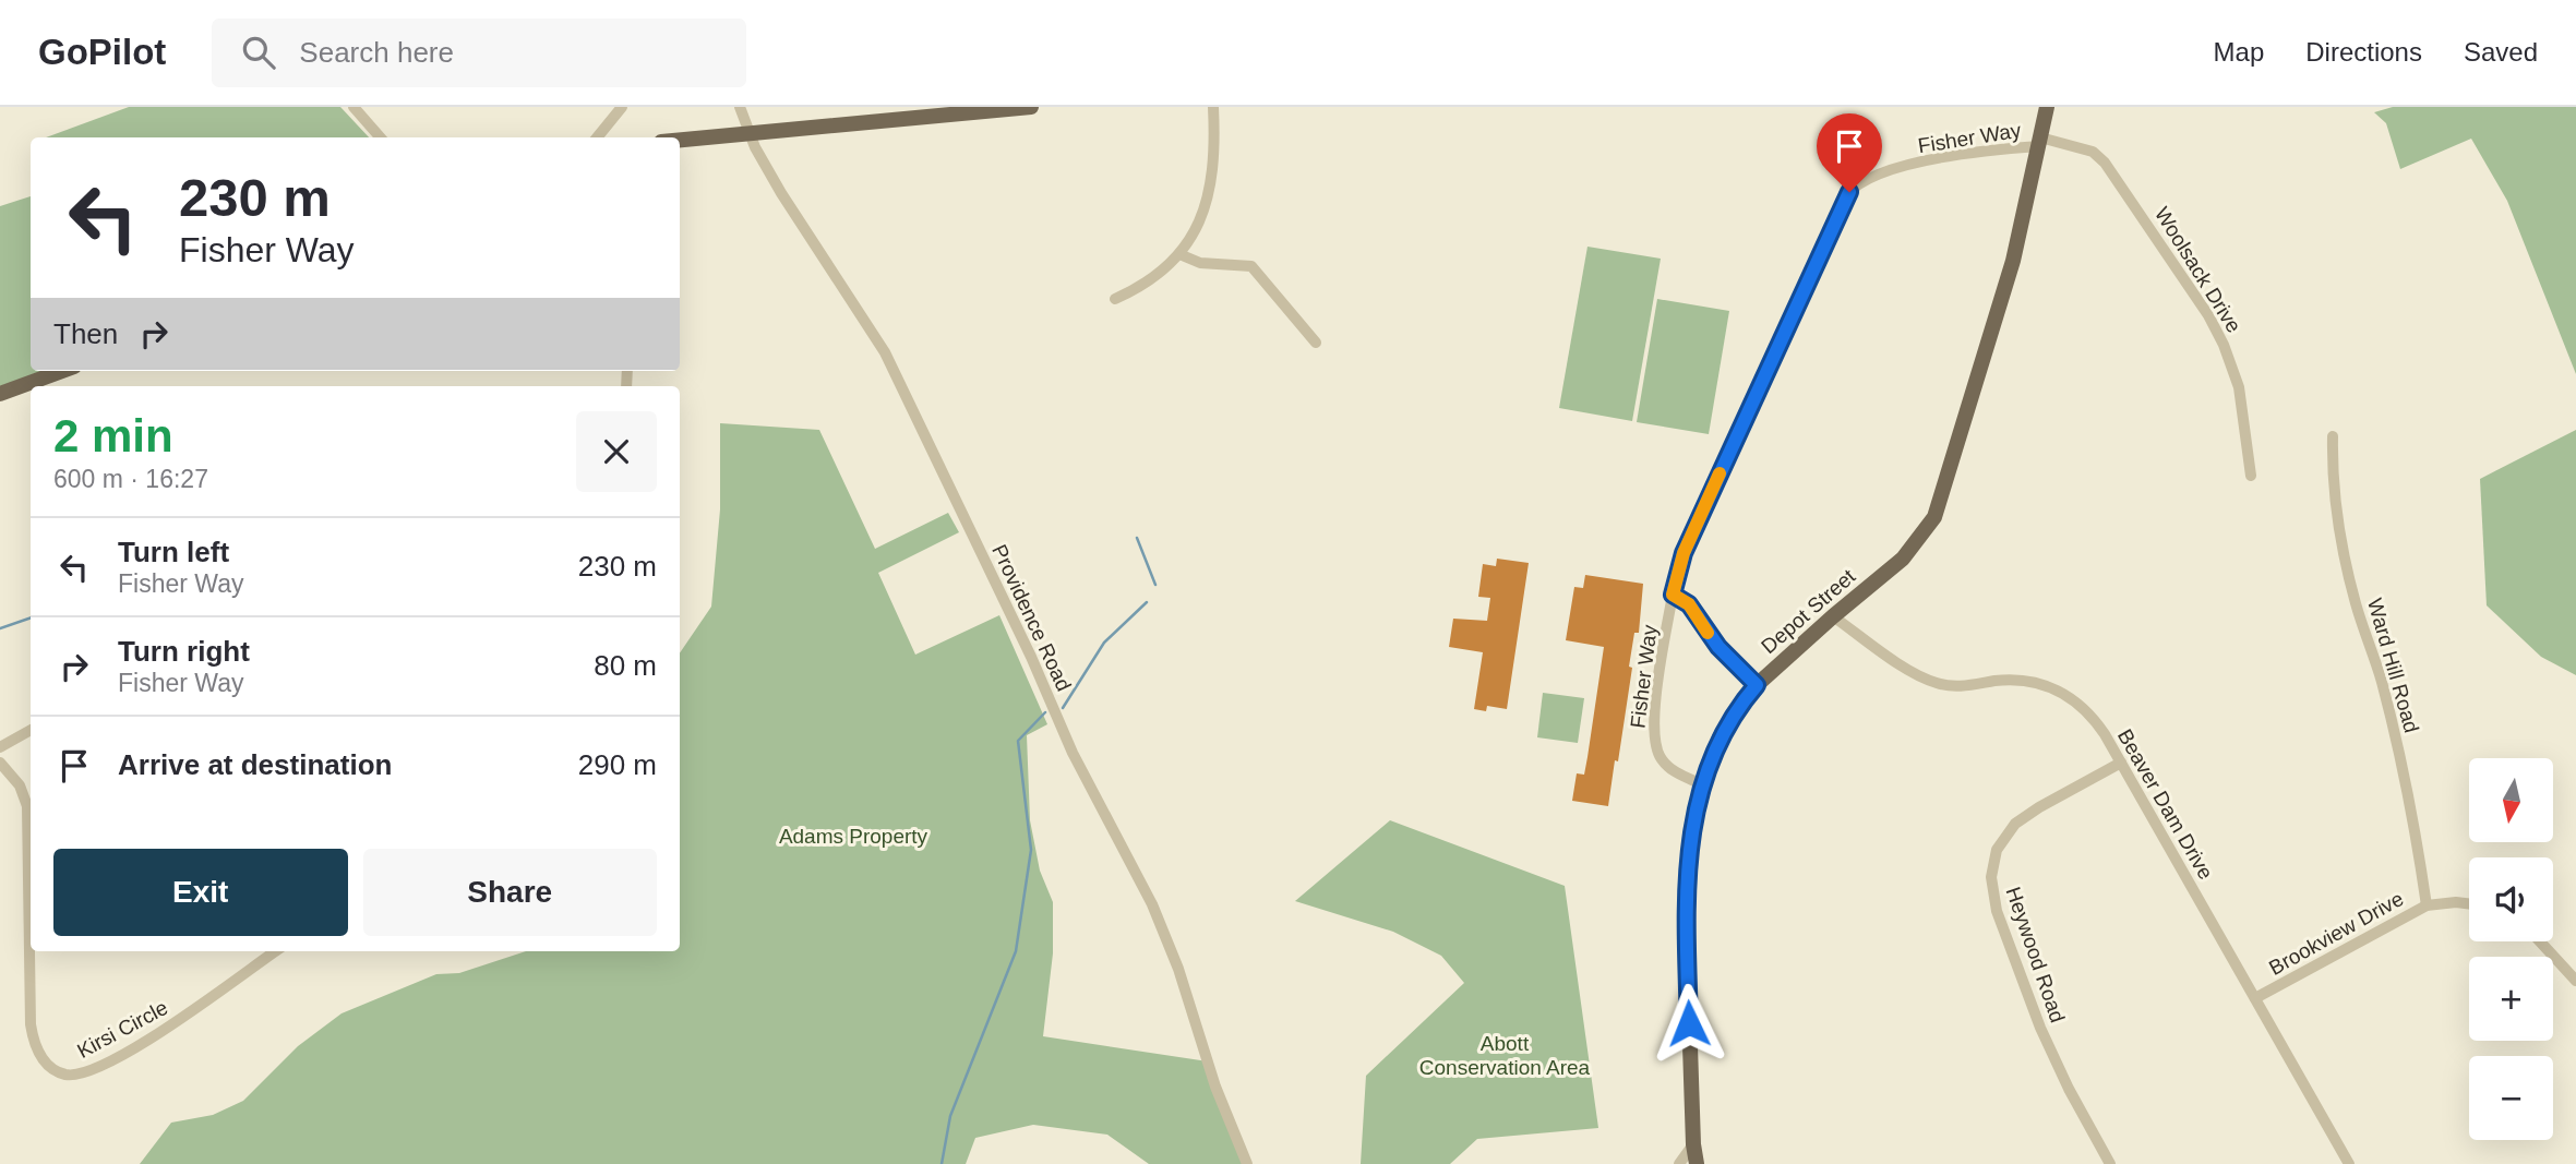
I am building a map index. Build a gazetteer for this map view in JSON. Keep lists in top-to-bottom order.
{
  "streets": {
    "main road": ["Depot Street"],
    "street": [
      "Fisher Way",
      "Woolsack Drive",
      "Providence Road",
      "Ward Hill Road",
      "Beaver Dam Drive",
      "Brookview Drive",
      "Heywood Road",
      "Kirsi Circle"
    ]
  },
  "crossings": [
    ["Fisher Way", "Woolsack Drive"],
    ["Fisher Way", "Depot Street"],
    ["Woolsack Drive", "Depot Street"],
    ["Depot Street", "Beaver Dam Drive"],
    ["Ward Hill Road", "Brookview Drive"],
    ["Beaver Dam Drive", "Brookview Drive"],
    ["Beaver Dam Drive", "Heywood Road"]
  ],
  "parks": ["Adams Property", "Abott Conservation Area"],
  "north": "bottom",
  "page": {
    "header": "GoPilot",
    "search": "Search here",
    "nav": ["Map", "Directions", "Saved"],
    "turn": ["230 m", "Fisher Way"],
    "then": "Then",
    "heading": ["2 min", "600 m · 16:27"],
    "list": [
      {
        "name": "Turn left",
        "note": "Fisher Way",
        "value": "230 m"
      },
      {
        "name": "Turn right",
        "note": "Fisher Way",
        "value": "80 m"
      },
      {
        "name": "Arrive at destination",
        "value": "290 m"
      }
    ],
    "map_buttons": ["+", "−"],
    "buttons": ["Exit", "Share"]
  }
}
